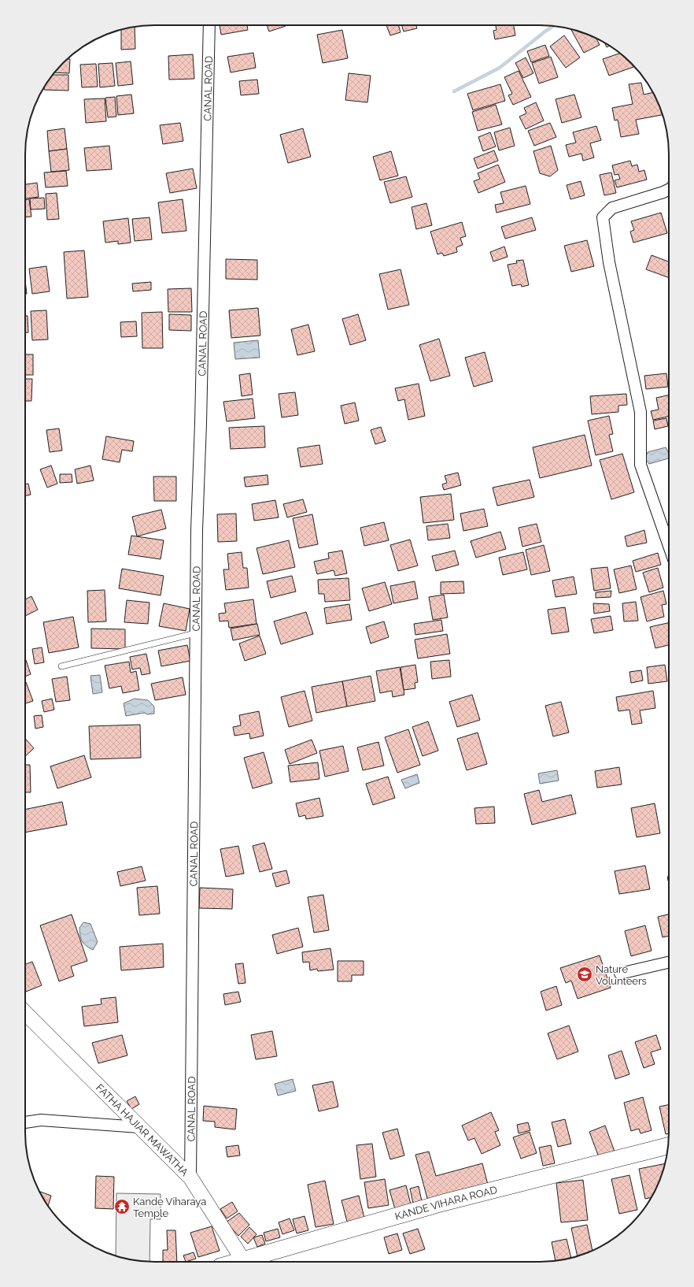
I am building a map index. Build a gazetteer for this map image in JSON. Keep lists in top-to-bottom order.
{
  "streets": {
    "main road": ["KANDE VIHARA ROAD"],
    "street": ["CANAL ROAD", "FATHA HAJIAR MAWATHA"]
  },
  "crossings": [
    ["CANAL ROAD", "FATHA HAJIAR MAWATHA"]
  ],
  "places": {
    "school or university": ["Nature Volunteers"],
    "temple": ["Kande Viharaya Temple"]
  }
}
